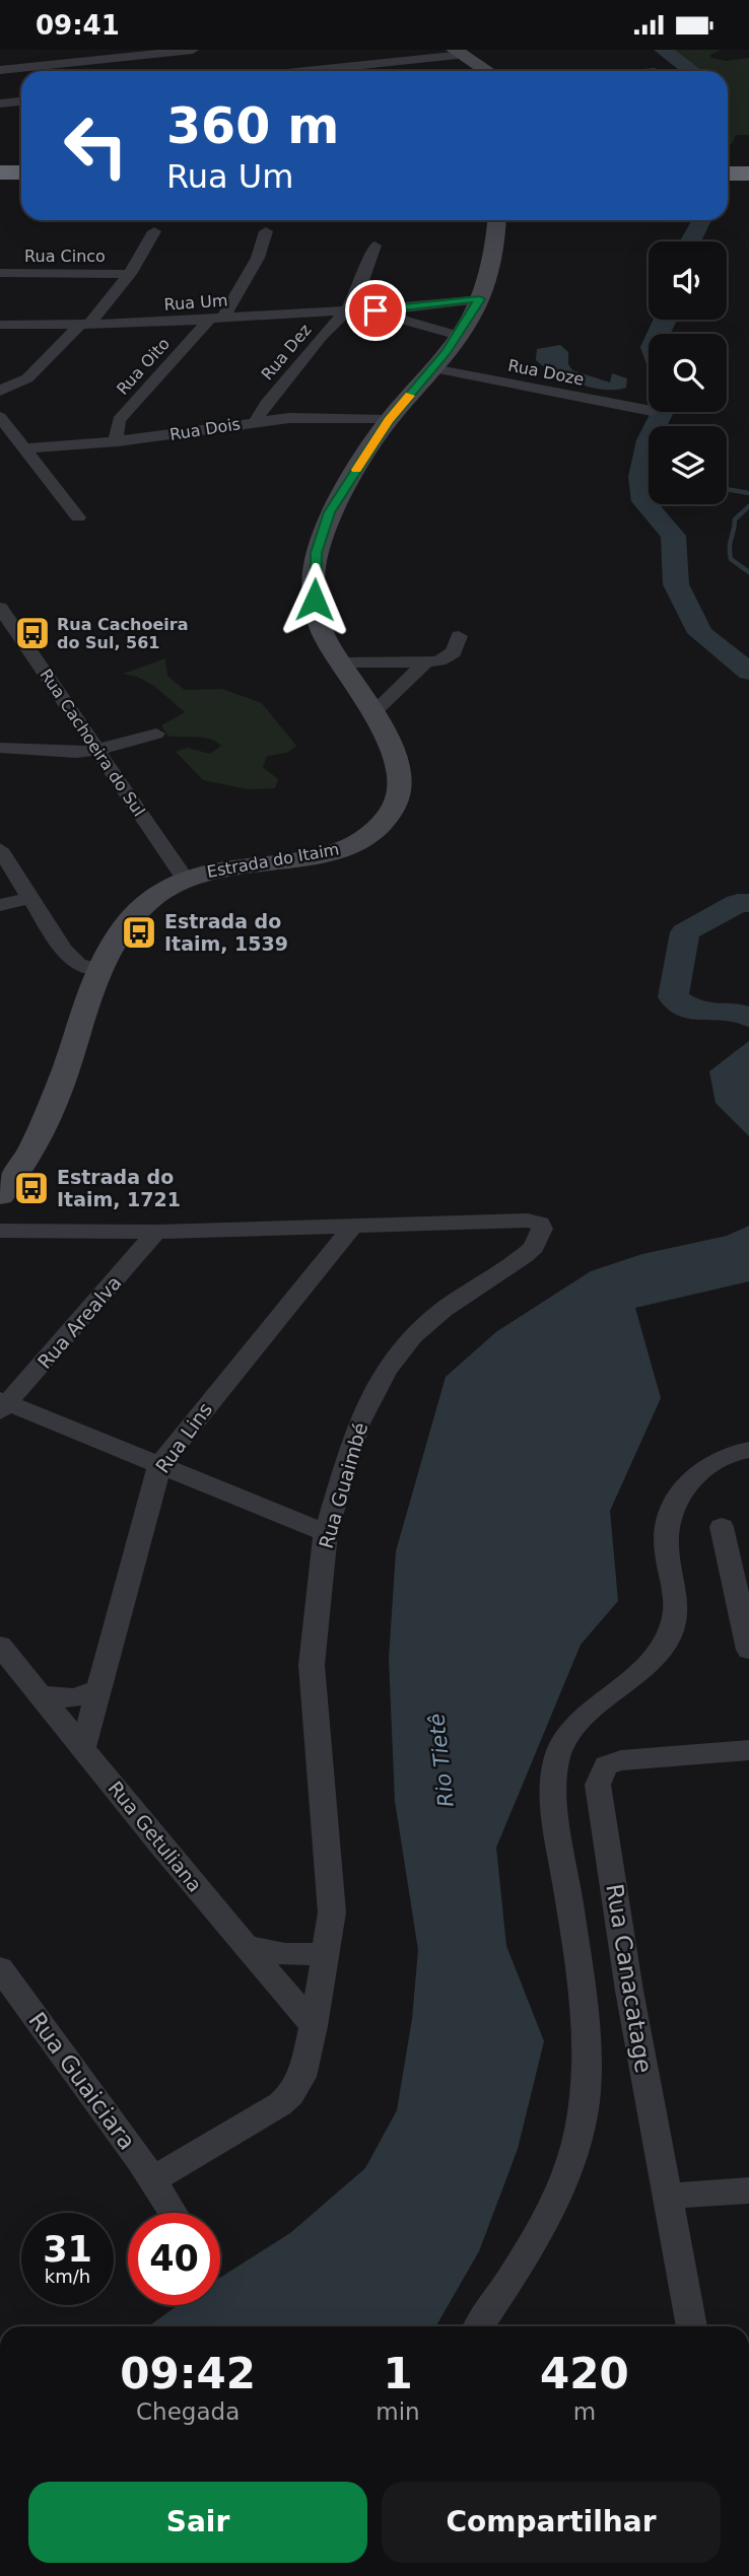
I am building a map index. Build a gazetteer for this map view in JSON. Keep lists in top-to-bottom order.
{
  "streets": {
    "street": [
      "Rua Cinco",
      "Rua Um",
      "Rua Dez",
      "Rua Oito",
      "Rua Doze",
      "Rua Dois",
      "Rua Cachoeira do Sul",
      "Estrada do Itaim",
      "Rua Arealva",
      "Rua Lins",
      "Rua Guaimbé",
      "Rua Getuliana",
      "Rua Canacatage",
      "Rua Guaiciara"
    ]
  },
  "crossings": [
    ["Rua Um", "Rua Dez"],
    ["Rua Um", "Rua Oito"],
    ["Rua Um", "Estrada do Itaim"],
    ["Rua Dez", "Rua Dois"],
    ["Rua Oito", "Rua Dois"],
    ["Rua Doze", "Estrada do Itaim"],
    ["Rua Dois", "Estrada do Itaim"],
    ["Rua Cachoeira do Sul", "Estrada do Itaim"],
    ["Rua Arealva", "Rua Guaimbé"],
    ["Rua Lins", "Rua Guaimbé"],
    ["Rua Lins", "Rua Getuliana"],
    ["Rua Guaimbé", "Rua Getuliana"],
    ["Rua Guaimbé", "Rua Guaiciara"]
  ],
  "water": ["Rio Tietê"],
  "places": {
    "bus stop": ["Rua Cachoeira do Sul, 561", "Estrada do Itaim, 1539", "Estrada do Itaim, 1721"]
  },
  "page": {
    "status": "09:41",
    "turn": ["360 m", "Rua Um"],
    "speed": "31 km/h",
    "limit": "40",
    "eta": [
      "09:42",
      "Chegada",
      "1",
      "min",
      "420",
      "m"
    ],
    "buttons": ["Sair", "Compartilhar"]
  }
}
